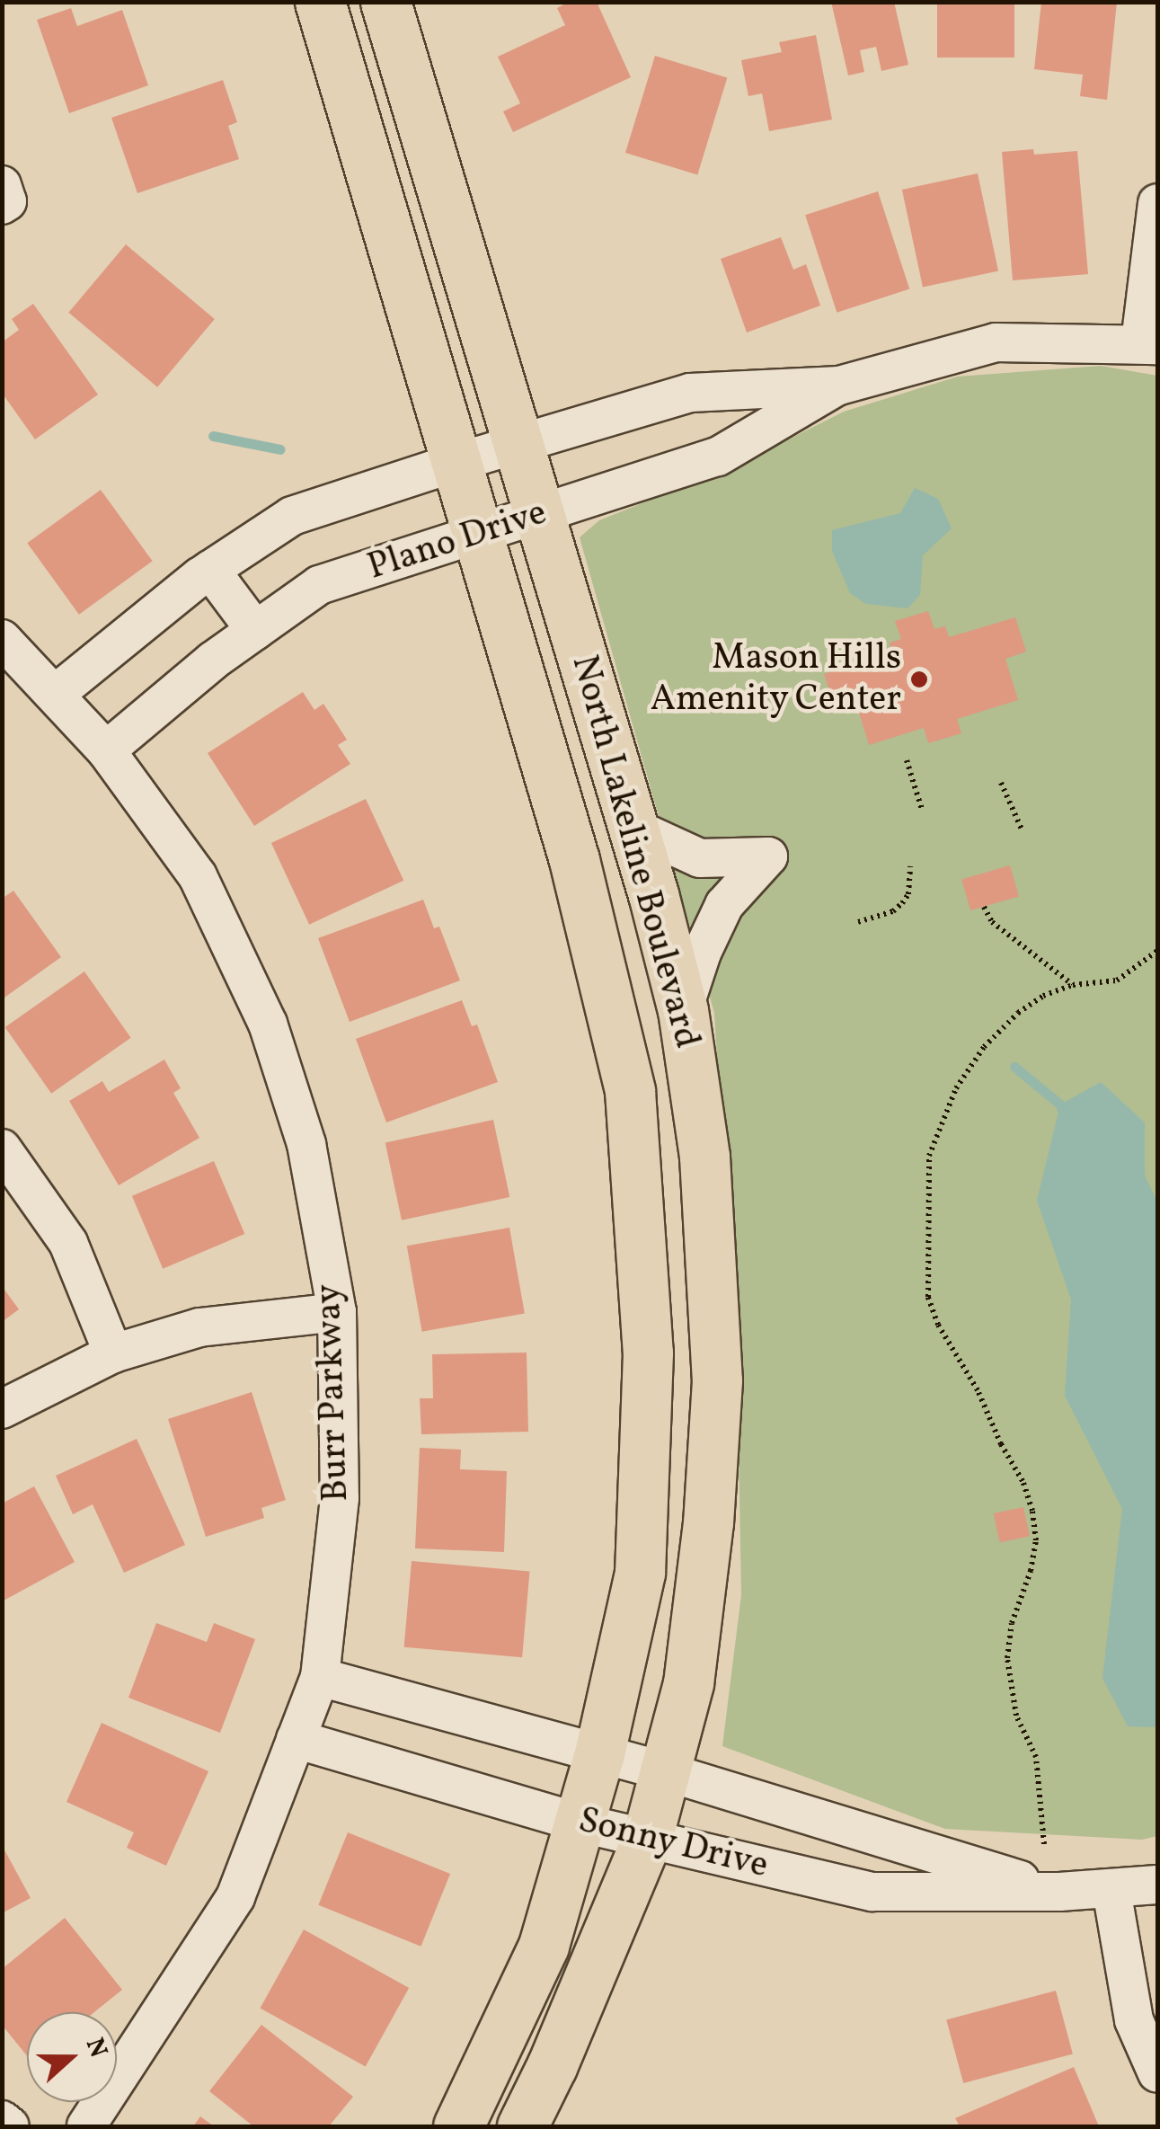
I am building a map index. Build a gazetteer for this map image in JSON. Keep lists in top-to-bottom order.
{
  "streets": {
    "main road": ["North Lakeline Boulevard"],
    "street": ["Plano Drive", "Burr Parkway", "Sonny Drive"]
  },
  "crossings": [
    ["Plano Drive", "North Lakeline Boulevard"],
    ["Plano Drive", "Burr Parkway"],
    ["North Lakeline Boulevard", "Sonny Drive"],
    ["Burr Parkway", "Sonny Drive"]
  ],
  "places": ["Mason Hills Amenity Center"],
  "north": "right"
}
